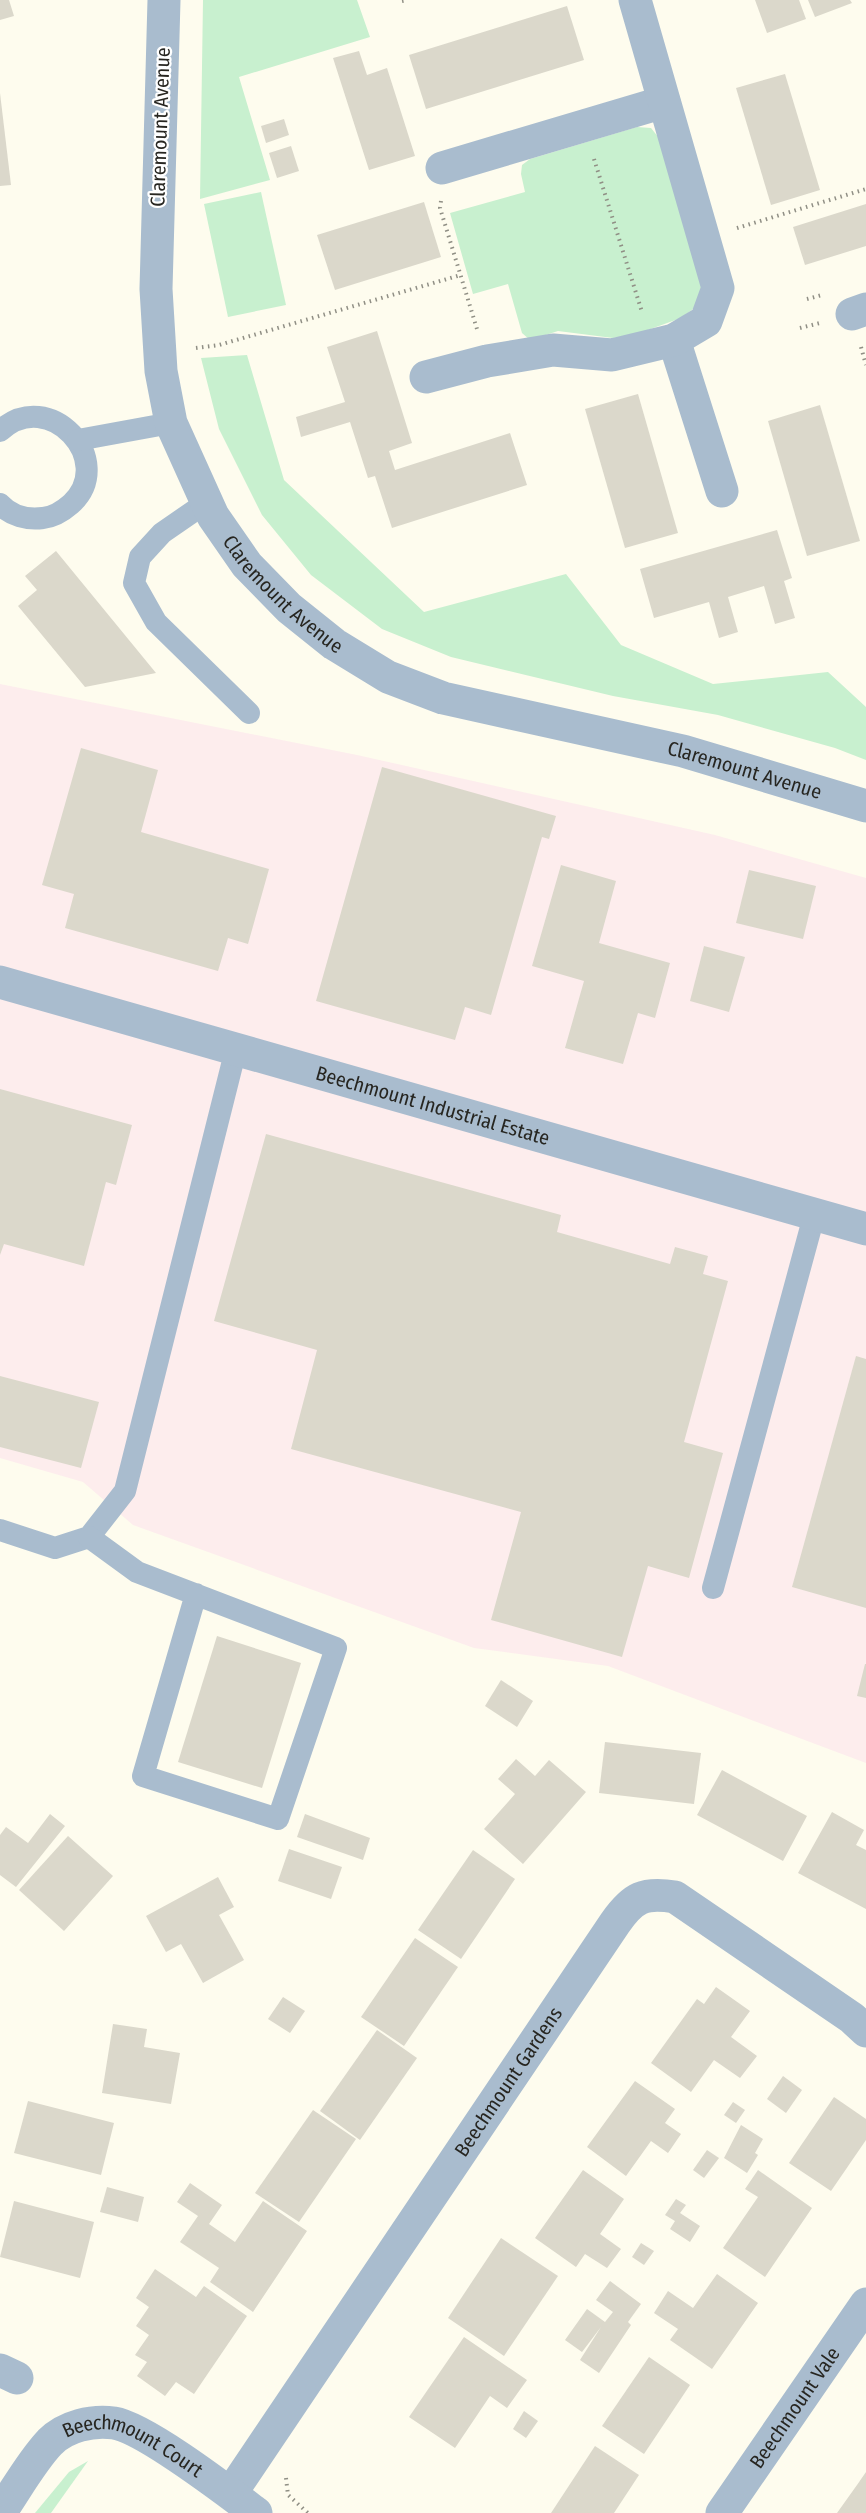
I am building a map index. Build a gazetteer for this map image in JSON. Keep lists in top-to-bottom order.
{
  "streets": {
    "street": [
      "Claremount Avenue",
      "Beechmount Industrial Estate",
      "Beechmount Gardens",
      "Beechmount Vale",
      "Beechmount Court"
    ]
  },
  "crossings": [
    ["Beechmount Gardens", "Beechmount Court"]
  ]
}
